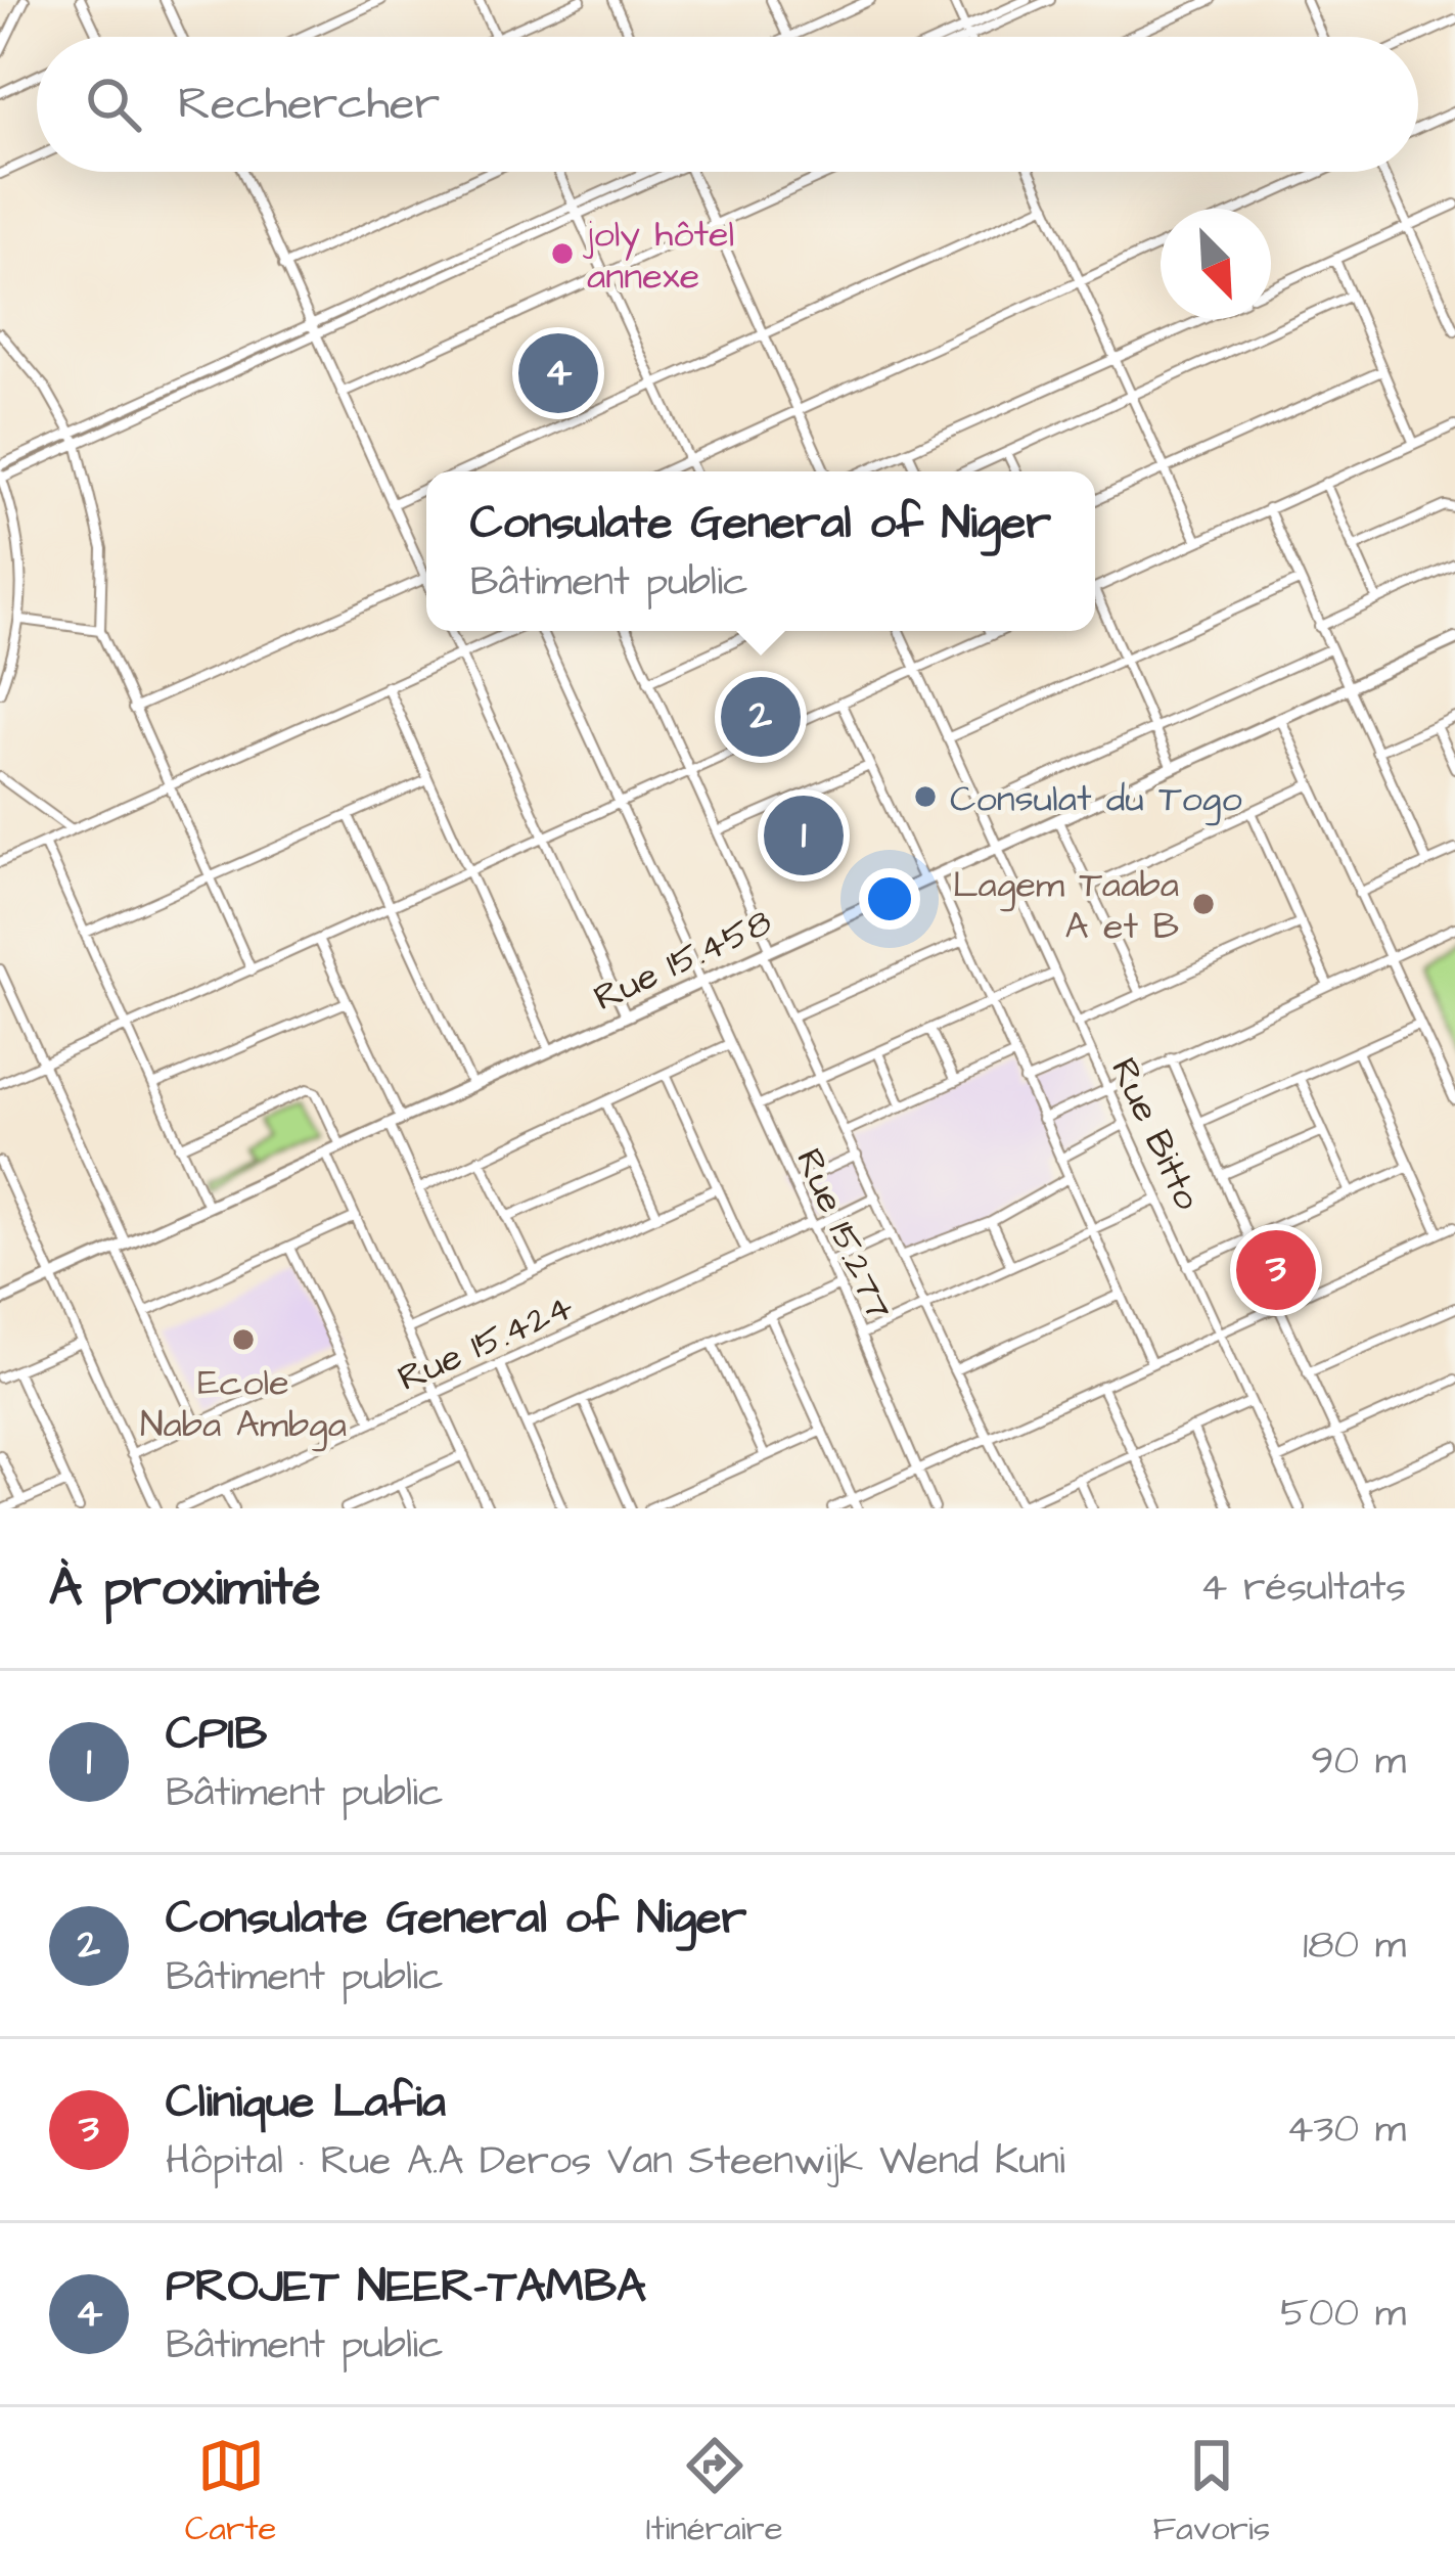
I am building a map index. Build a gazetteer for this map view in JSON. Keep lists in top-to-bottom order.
{
  "streets": {
    "main road": ["Rue 15.458"],
    "street": ["Rue Bitto", "Rue 15.277", "Rue 15.424"]
  },
  "crossings": [
    ["Rue 15.458", "Rue Bitto"],
    ["Rue 15.458", "Rue 15.277"],
    ["Rue 15.277", "Rue 15.424"]
  ],
  "places": [
    "joly hôtel annexe",
    "Consulat du Togo",
    "Lagem Taaba A et B",
    "Ecole Naba Ambga"
  ],
  "north": "bottom right",
  "page": {
    "search": "Rechercher",
    "pins": [
      "4",
      "2",
      "1",
      "3"
    ],
    "popup": ["Consulate General of Niger", "Bâtiment public"],
    "heading": ["À proximité", "4 résultats"],
    "list": [
      {
        "mark": "1",
        "name": "CPIB",
        "note": "Bâtiment public",
        "value": "90 m"
      },
      {
        "mark": "2",
        "name": "Consulate General of Niger",
        "note": "Bâtiment public",
        "value": "180 m"
      },
      {
        "mark": "3",
        "name": "Clinique Lafia",
        "note": "Hôpital · Rue A.A Deros Van Steenwijk Wend Kuni",
        "value": "430 m"
      },
      {
        "mark": "4",
        "name": "PROJET NEER-TAMBA",
        "note": "Bâtiment public",
        "value": "500 m"
      }
    ],
    "nav": ["Carte", "Itinéraire", "Favoris"]
  }
}
